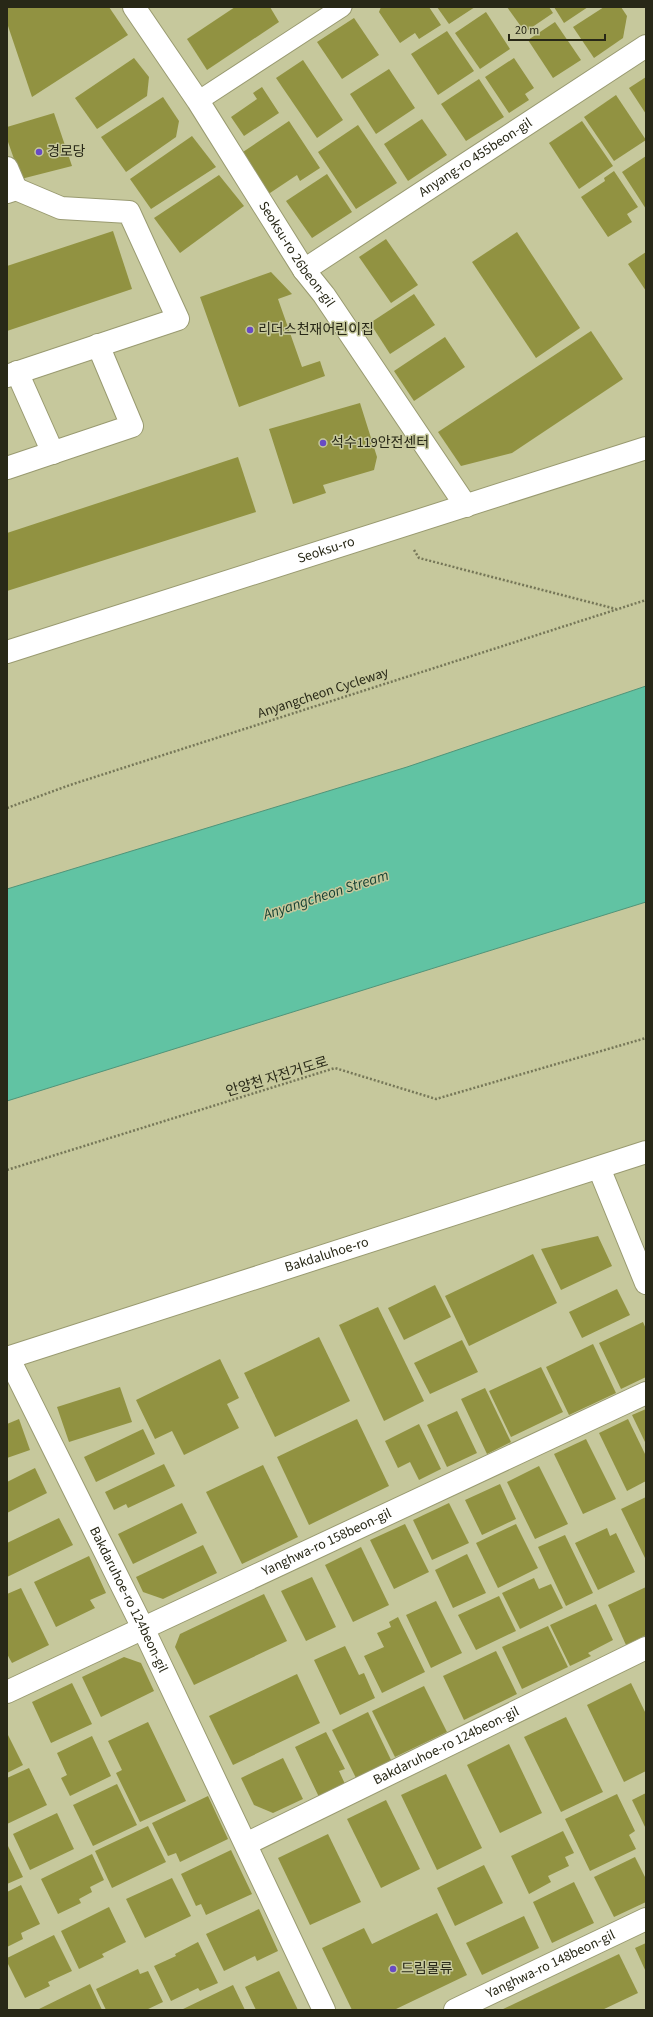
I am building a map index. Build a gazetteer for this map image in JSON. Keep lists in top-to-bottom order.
{
  "streets": {
    "street": [
      "Anyang-ro 455beon-gil",
      "Seoksu-ro 26beon-gil",
      "Seoksu-ro",
      "Bakdaluhoe-ro",
      "Yanghwa-ro 158beon-gil",
      "Bakdaruhoe-ro 124beon-gil",
      "Yanghwa-ro 148beon-gil"
    ],
    "path": ["Anyangcheon Cycleway", "안양천 자전거도로"]
  },
  "crossings": [
    ["Anyang-ro 455beon-gil", "Seoksu-ro 26beon-gil"],
    ["Seoksu-ro 26beon-gil", "Seoksu-ro"],
    ["Bakdaluhoe-ro", "Bakdaruhoe-ro 124beon-gil"],
    ["Yanghwa-ro 158beon-gil", "Bakdaruhoe-ro 124beon-gil"]
  ],
  "water": ["Anyangcheon Stream"],
  "places": [
    "경로당",
    "리더스천재어린이집",
    "석수119안전센터",
    "드림물류"
  ],
  "scale_bar": "20 m"
}
